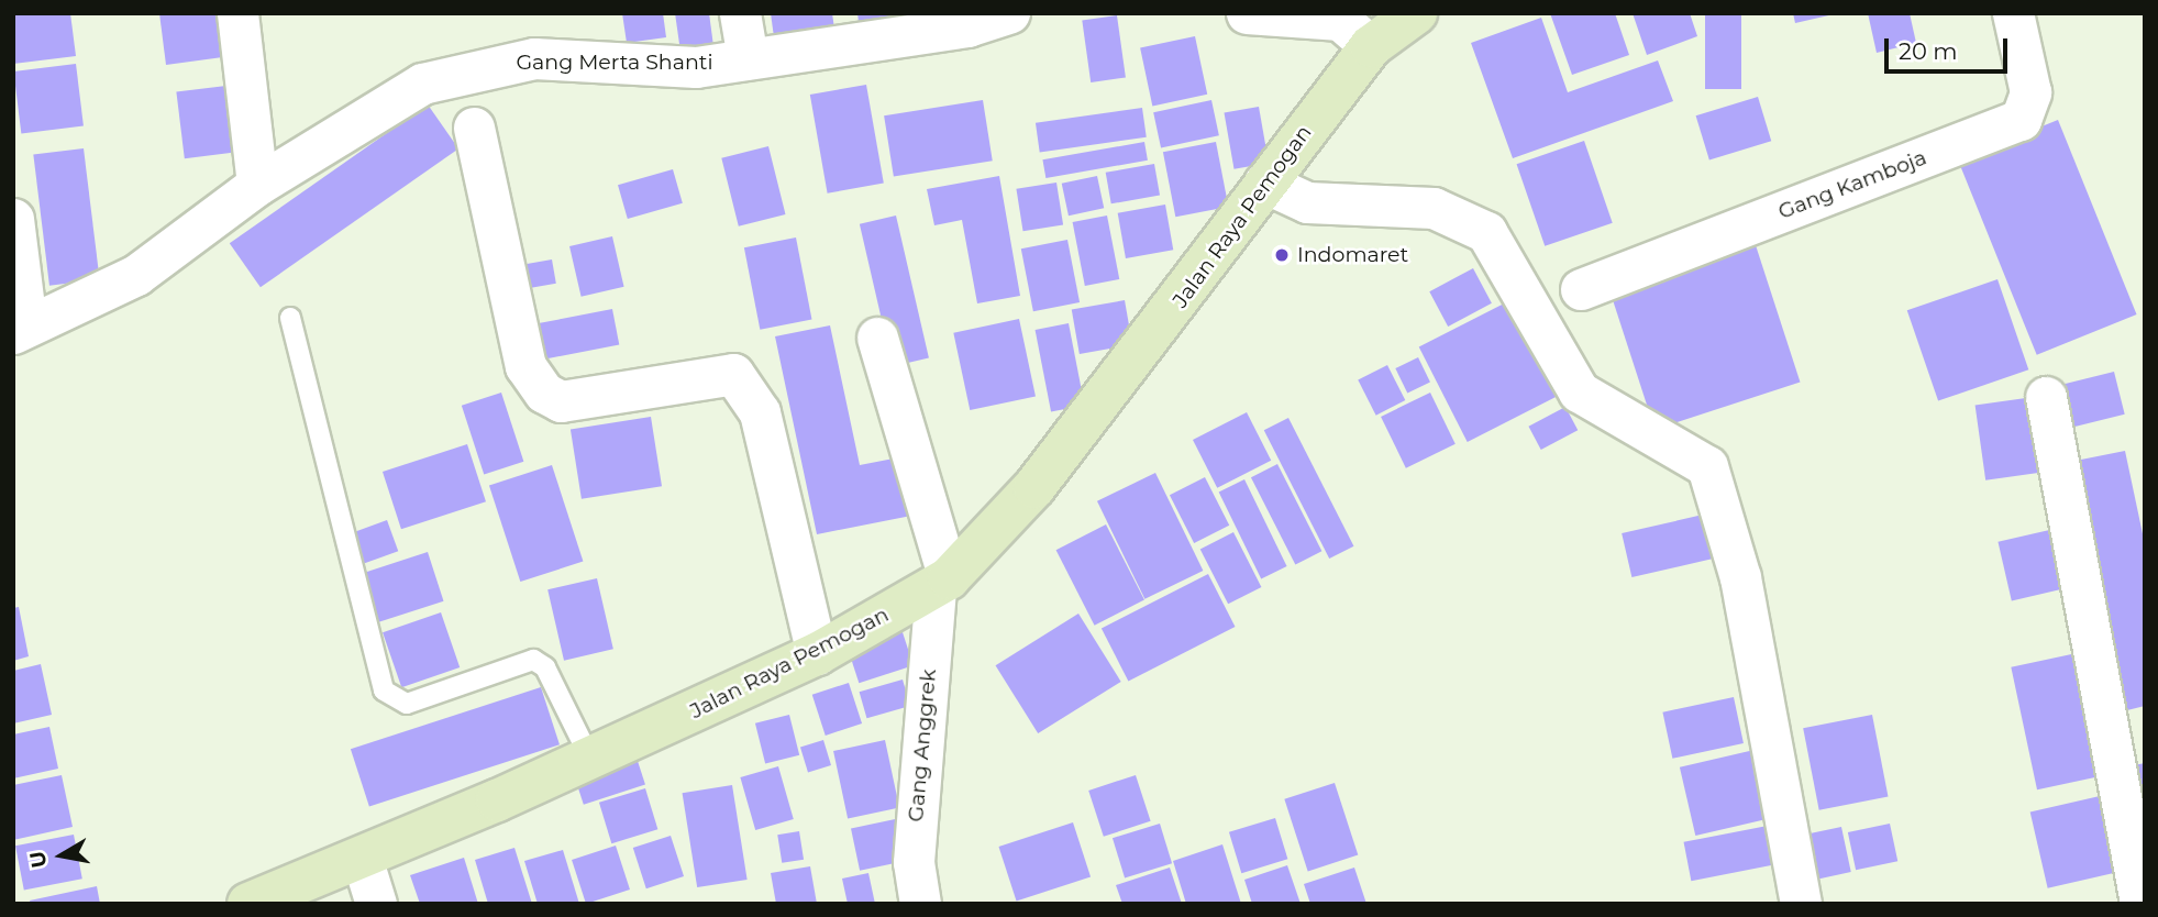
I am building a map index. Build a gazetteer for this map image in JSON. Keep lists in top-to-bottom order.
{
  "streets": {
    "street": [
      "Gang Merta Shanti",
      "Gang Kamboja",
      "Jalan Raya Pemogan",
      "Gang Anggrek"
    ]
  },
  "crossings": [
    ["Jalan Raya Pemogan", "Gang Anggrek"]
  ],
  "places": ["Indomaret"],
  "scale_bar": "20 m",
  "north": "left"
}
